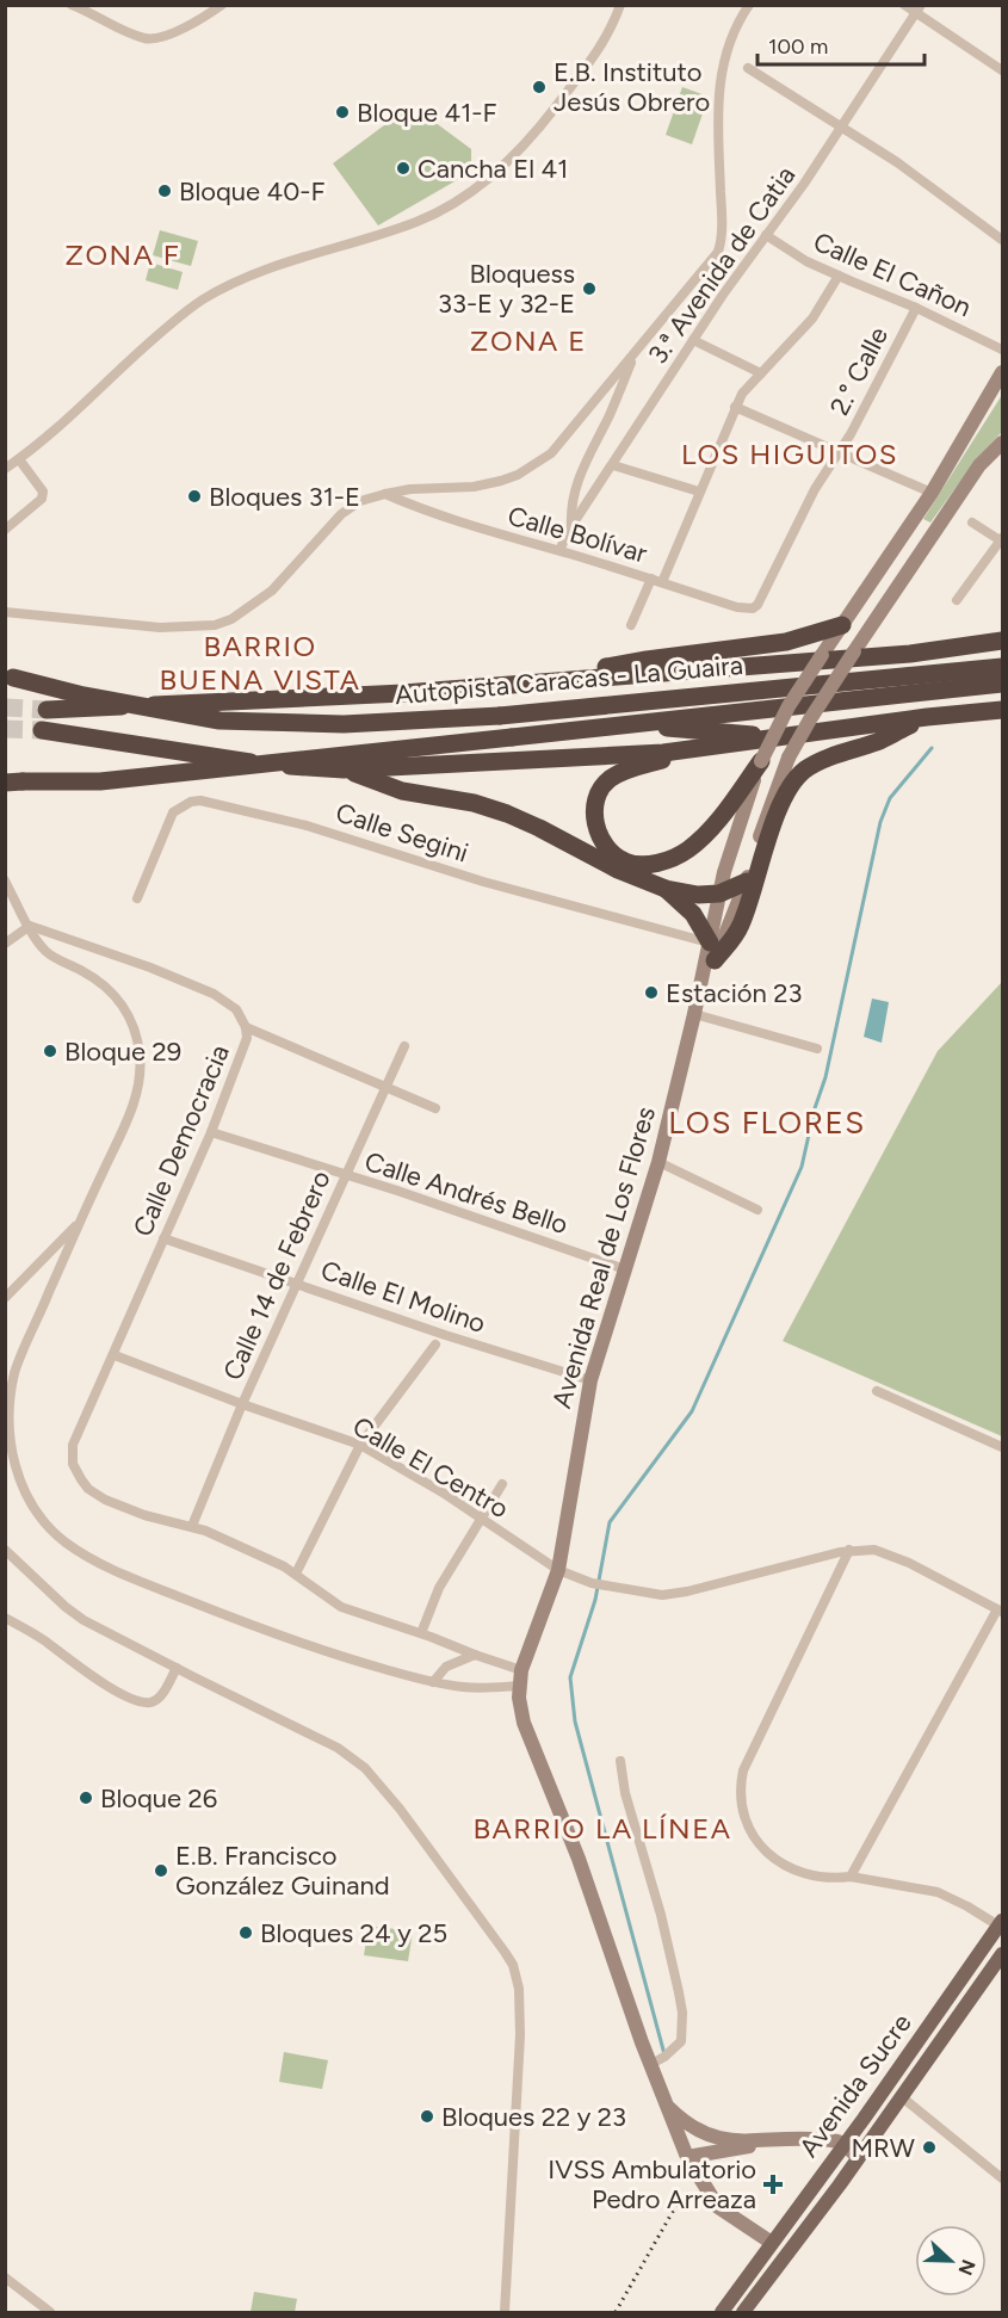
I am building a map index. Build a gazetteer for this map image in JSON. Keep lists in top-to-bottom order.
{
  "streets": {
    "highway": ["Autopista Caracas - La Guaira"],
    "main road": ["Avenida Sucre"],
    "street": [
      "3.ª Avenida de Catia",
      "Calle El Cañon",
      "2.° Calle",
      "Calle Bolívar",
      "Calle Segini",
      "Calle Democracia",
      "Calle Andrés Bello",
      "Avenida Real de Los Flores",
      "Calle 14 de Febrero",
      "Calle El Molino",
      "Calle El Centro"
    ]
  },
  "crossings": [
    ["3.ª Avenida de Catia", "Calle El Cañon"],
    ["3.ª Avenida de Catia", "Calle Bolívar"],
    ["Calle El Cañon", "2.° Calle"],
    ["2.° Calle", "Calle Bolívar"],
    ["Calle Segini", "Avenida Real de Los Flores"],
    ["Calle Democracia", "Calle Andrés Bello"],
    ["Calle Democracia", "Calle 14 de Febrero"],
    ["Calle Democracia", "Calle El Molino"],
    ["Calle Democracia", "Calle El Centro"],
    ["Calle Andrés Bello", "Avenida Real de Los Flores"],
    ["Calle Andrés Bello", "Calle 14 de Febrero"],
    ["Avenida Real de Los Flores", "Calle El Molino"],
    ["Avenida Real de Los Flores", "Calle El Centro"],
    ["Avenida Real de Los Flores", "Avenida Sucre"],
    ["Calle 14 de Febrero", "Calle El Molino"],
    ["Calle 14 de Febrero", "Calle El Centro"]
  ],
  "districts": [
    "ZONA F",
    "ZONA E",
    "LOS HIGUITOS",
    "BARRIO BUENA VISTA",
    "LOS FLORES",
    "BARRIO LA LÍNEA"
  ],
  "places": {
    "other": [
      "E.B. Instituto Jesús Obrero",
      "Bloque 41-F",
      "Cancha El 41",
      "Bloque 40-F",
      "Bloquess 33-E y 32-E",
      "Bloques 31-E",
      "Estación 23",
      "Bloque 29",
      "Bloque 26",
      "E.B. Francisco González Guinand",
      "Bloques 24 y 25",
      "Bloques 22 y 23",
      "MRW"
    ],
    "health": ["IVSS Ambulatorio Pedro Arreaza"]
  },
  "scale_bar": "100 m",
  "north": "right"
}
